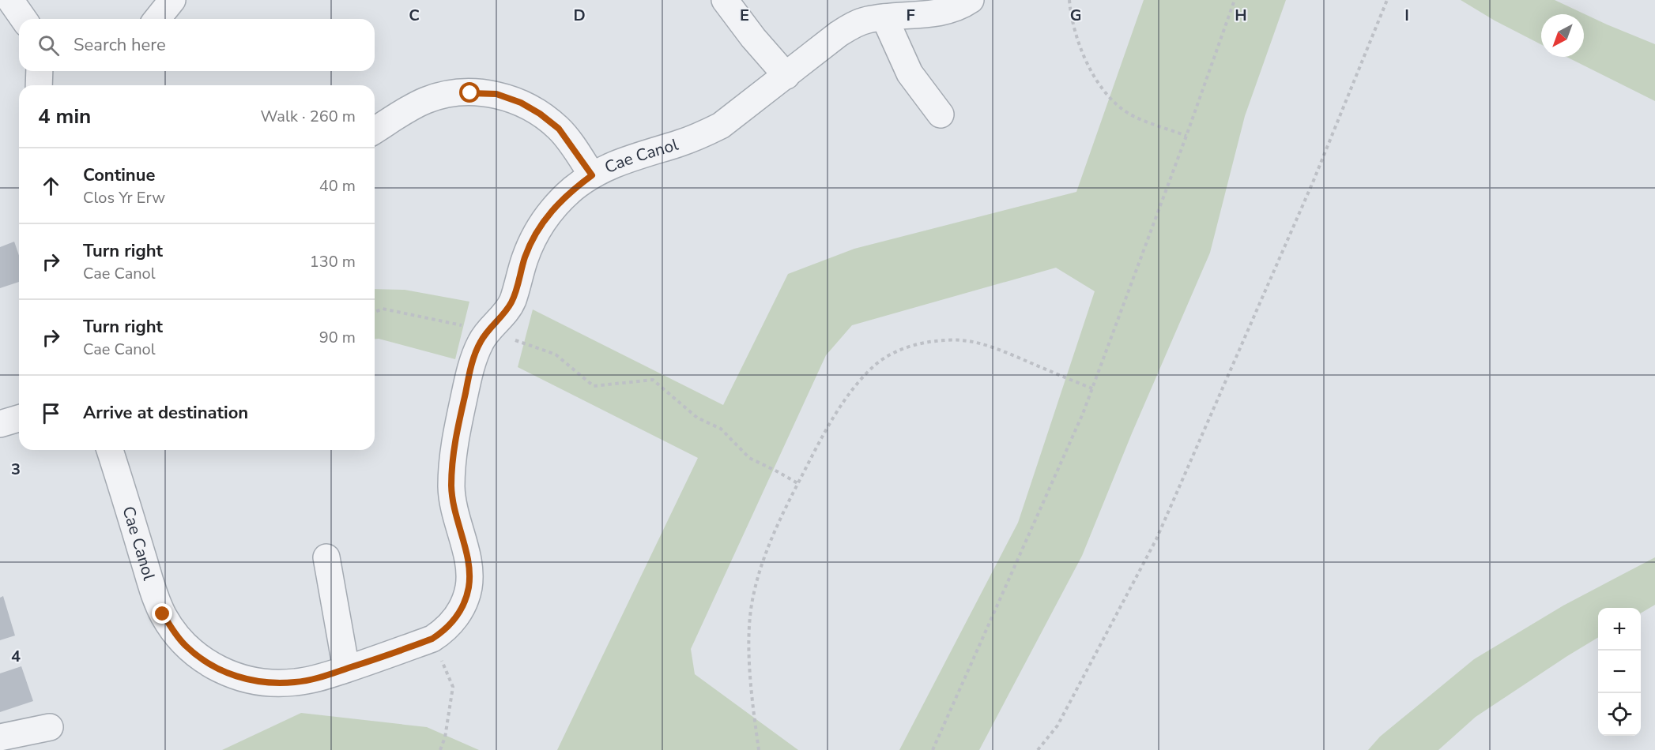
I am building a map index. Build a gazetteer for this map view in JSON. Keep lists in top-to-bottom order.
{
  "streets": {
    "street": ["Cae Canol"]
  },
  "north": "bottom left",
  "page": {
    "search": "Search here",
    "heading": ["4 min", "Walk · 260 m"],
    "list": [
      ["Continue", "Clos Yr Erw", "40 m"],
      ["Turn right", "Cae Canol", "130 m"],
      ["Turn right", "Cae Canol", "90 m"],
      "Arrive at destination"
    ],
    "map_buttons": ["+", "−"]
  },
  "grid": {
    "columns": [
      "C",
      "D",
      "E",
      "F",
      "G",
      "H",
      "I"
    ],
    "rows": ["3", "4"]
  }
}
